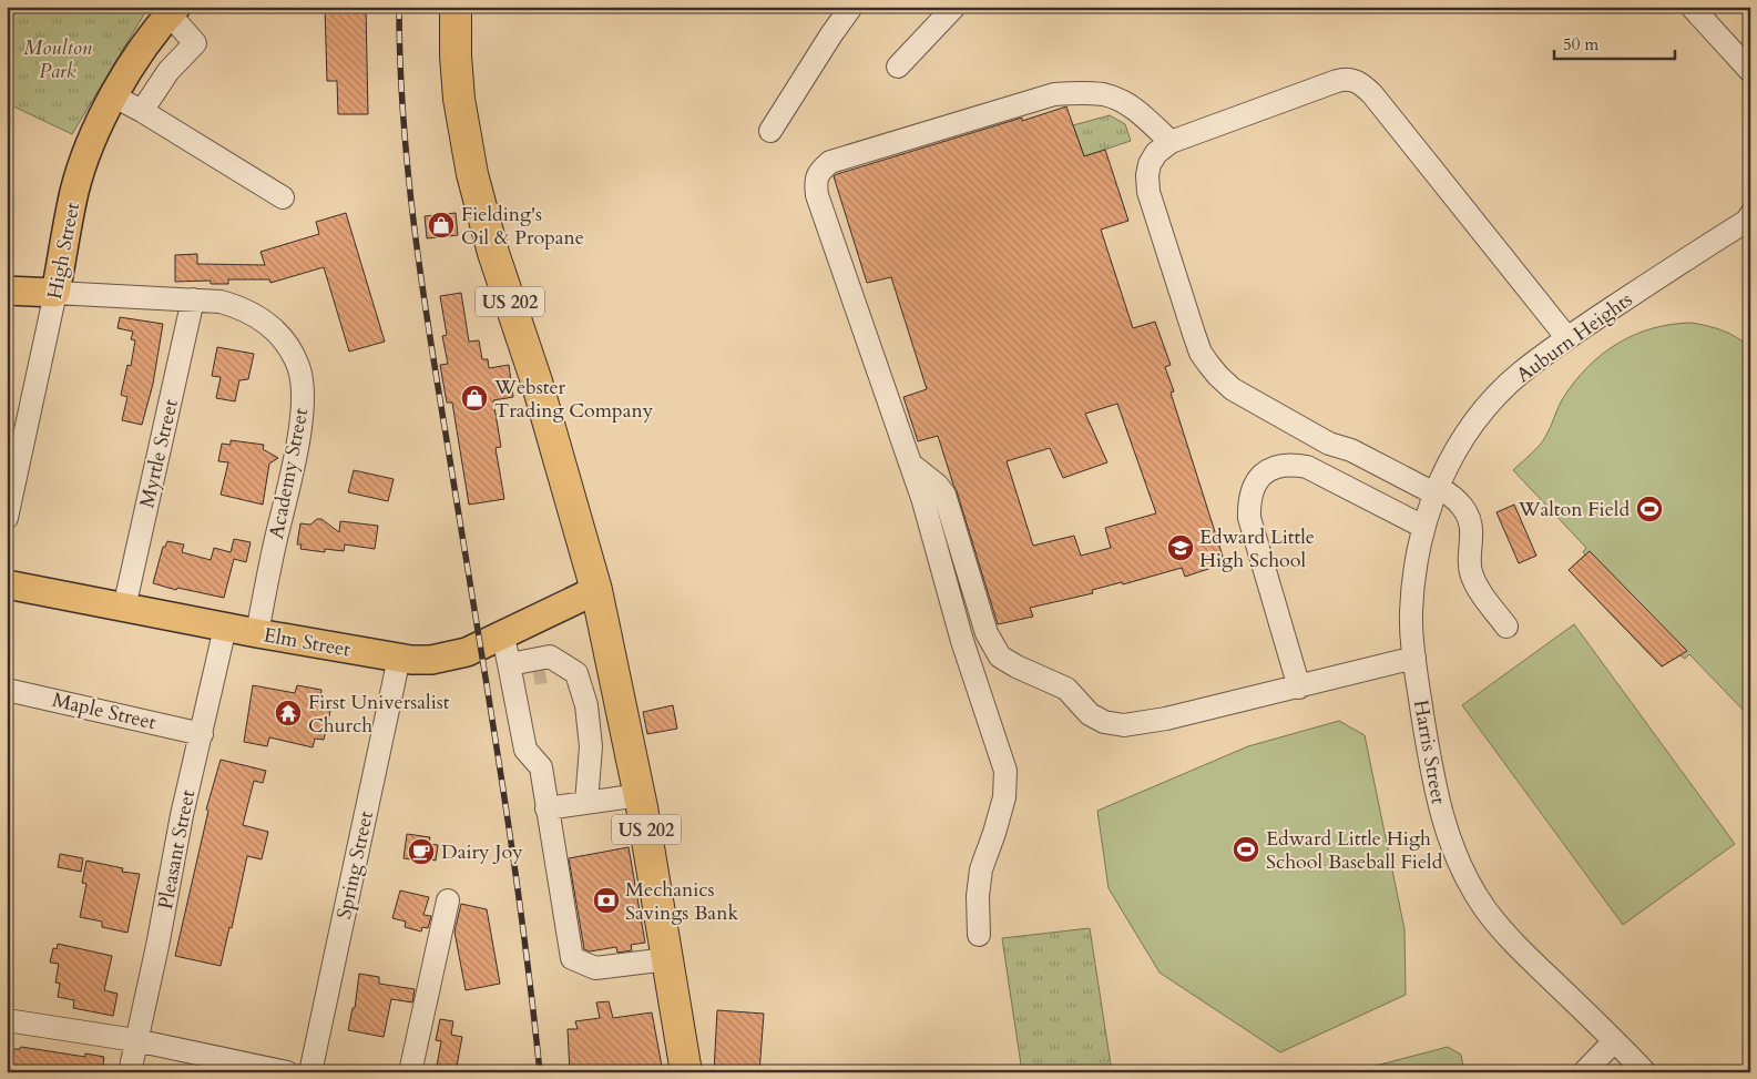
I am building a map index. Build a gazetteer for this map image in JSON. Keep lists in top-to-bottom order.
{
  "streets": {
    "highway": ["US 202"],
    "main road": ["High Street", "Academy Street", "Elm Street"],
    "street": [
      "Auburn Heights",
      "Myrtle Street",
      "Maple Street",
      "Harris Street",
      "Pleasant Street",
      "Spring Street"
    ]
  },
  "crossings": [
    ["High Street", "Academy Street"],
    ["US 202", "Elm Street"],
    ["Auburn Heights", "Harris Street"],
    ["Myrtle Street", "Academy Street"],
    ["Myrtle Street", "Elm Street"],
    ["Academy Street", "Elm Street"],
    ["Elm Street", "Pleasant Street"],
    ["Elm Street", "Spring Street"],
    ["Maple Street", "Pleasant Street"]
  ],
  "parks": ["Moulton Park"],
  "places": {
    "shop": ["Fielding's Oil & Propane", "Webster Trading Company"],
    "sports": ["Walton Field", "Edward Little High School Baseball Field"],
    "school or university": ["Edward Little High School"],
    "temple": ["First Universalist Church"],
    "cafe": ["Dairy Joy"],
    "bank": ["Mechanics Savings Bank"]
  },
  "scale_bar": "50 m"
}
